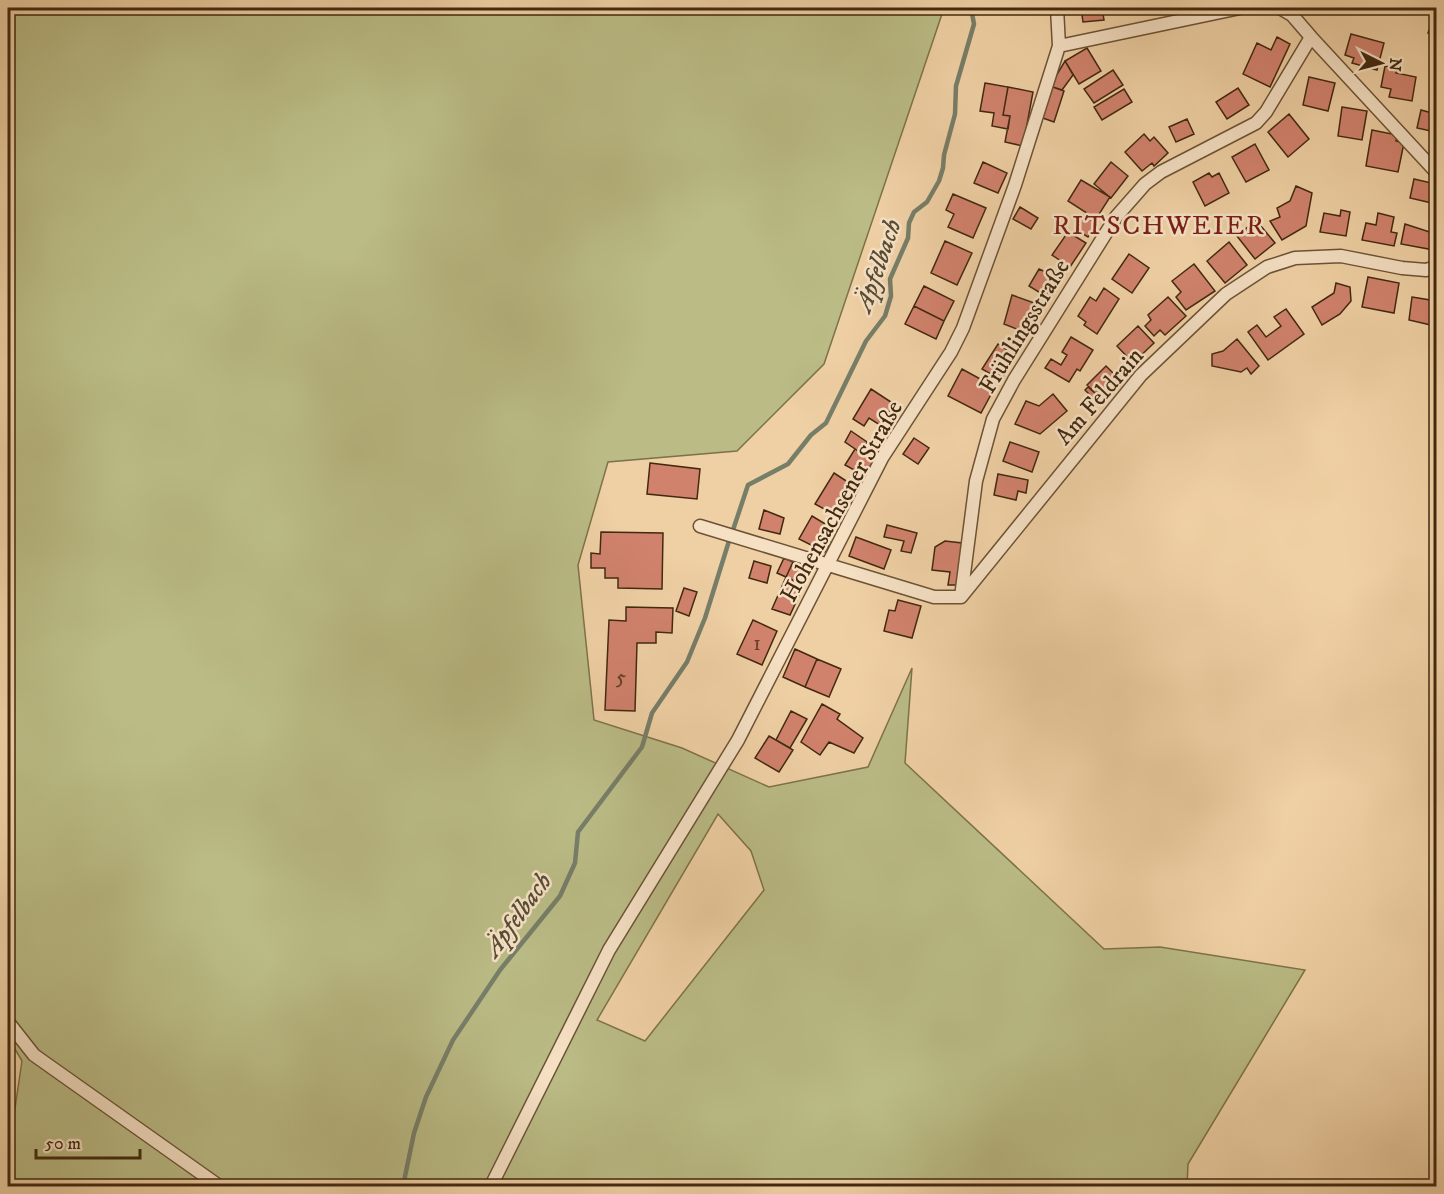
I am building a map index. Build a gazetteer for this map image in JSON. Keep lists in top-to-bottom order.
{
  "streets": {
    "street": ["Frühlingsstraße", "Am Feldrain", "Hohensachsener Straße"]
  },
  "crossings": [
    ["Frühlingsstraße", "Am Feldrain"]
  ],
  "districts": ["RITSCHWEIER"],
  "water": ["Äpfelbach"],
  "house_numbers": ["1", "5"],
  "scale_bar": "50 m",
  "north": "right"
}
